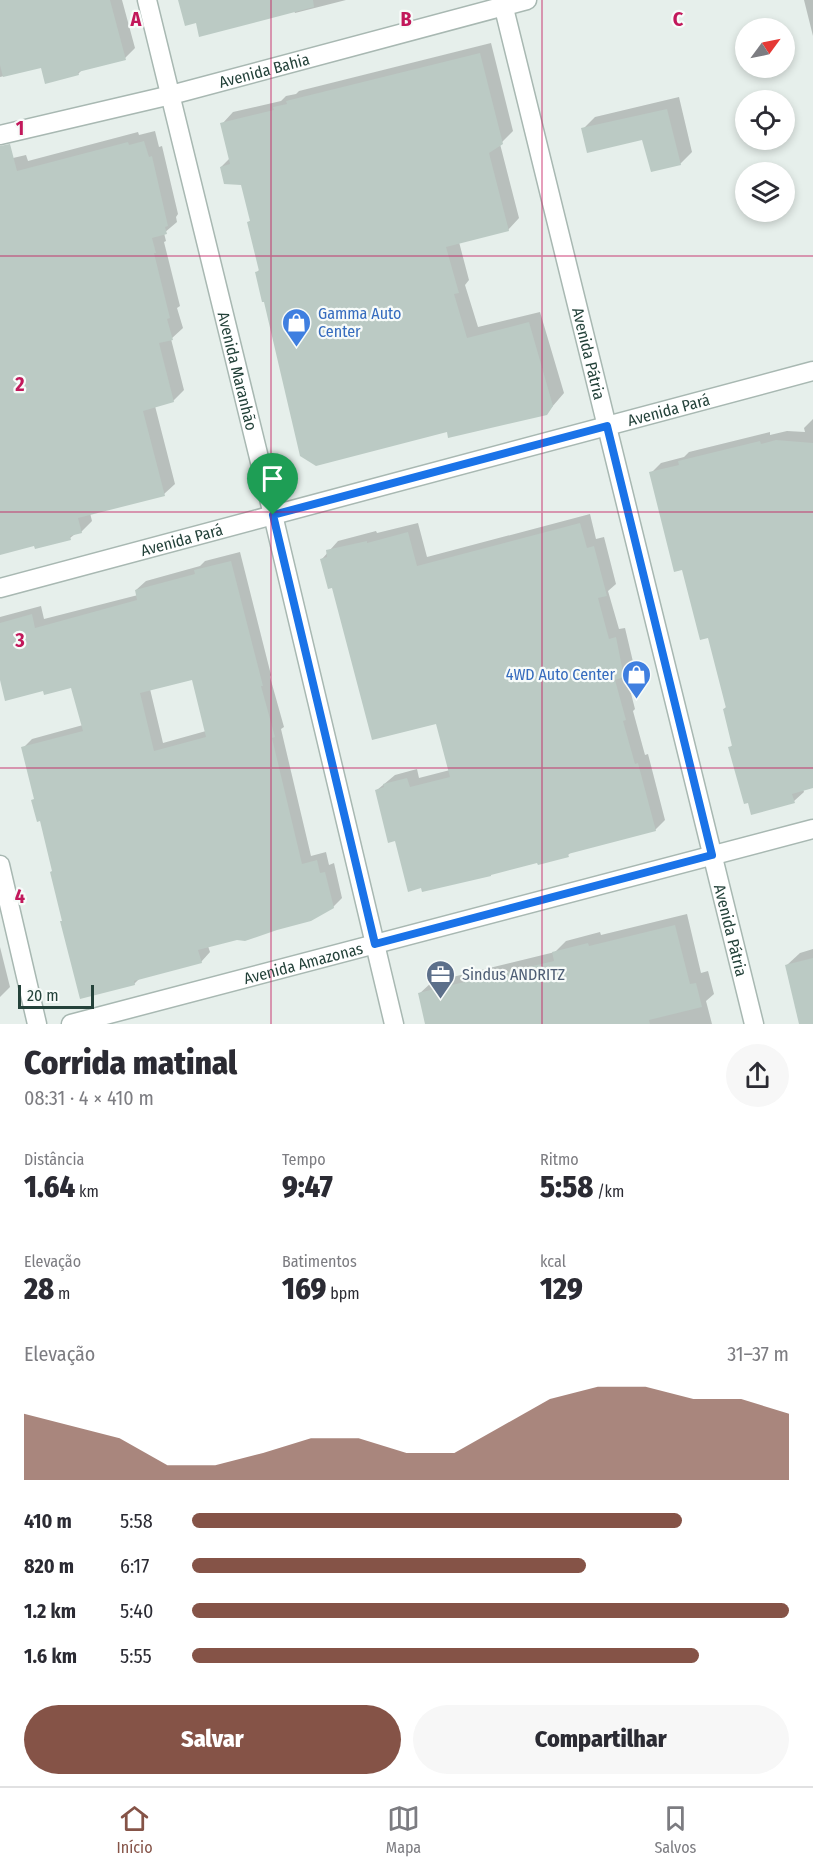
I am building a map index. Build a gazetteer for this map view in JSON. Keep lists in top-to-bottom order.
{
  "streets": {
    "street": [
      "Avenida Bahia",
      "Avenida Pátria",
      "Avenida Maranhão",
      "Avenida Pará",
      "Avenida Amazonas"
    ]
  },
  "crossings": [
    ["Avenida Bahia", "Avenida Pátria"],
    ["Avenida Bahia", "Avenida Maranhão"],
    ["Avenida Pátria", "Avenida Pará"],
    ["Avenida Pátria", "Avenida Amazonas"],
    ["Avenida Maranhão", "Avenida Pará"],
    ["Avenida Maranhão", "Avenida Amazonas"]
  ],
  "places": {
    "shop": ["Gamma Auto Center", "4WD Auto Center"],
    "office": ["Sindus ANDRITZ"]
  },
  "scale_bar": "20 m",
  "north": "top right",
  "page": {
    "scale": "20 m",
    "heading": ["Corrida matinal", "08:31 · 4 × 410 m"],
    "stats": [
      ["Distância", "1.64 km"],
      ["Tempo", "9:47"],
      ["Ritmo", "5:58 /km"],
      ["Elevação", "28 m"],
      ["Batimentos", "169 bpm"],
      ["kcal", "129"]
    ],
    "chart": ["Elevação", "31–37 m"],
    "list": [
      {
        "name": "410 m",
        "note": "5:58"
      },
      {
        "name": "820 m",
        "note": "6:17"
      },
      {
        "name": "1.2 km",
        "note": "5:40"
      },
      {
        "name": "1.6 km",
        "note": "5:55"
      }
    ],
    "buttons": ["Salvar", "Compartilhar"],
    "tabs": ["Início", "Mapa", "Salvos"]
  },
  "grid": {
    "columns": ["A", "B", "C"],
    "rows": [
      "1",
      "2",
      "3",
      "4"
    ]
  }
}
